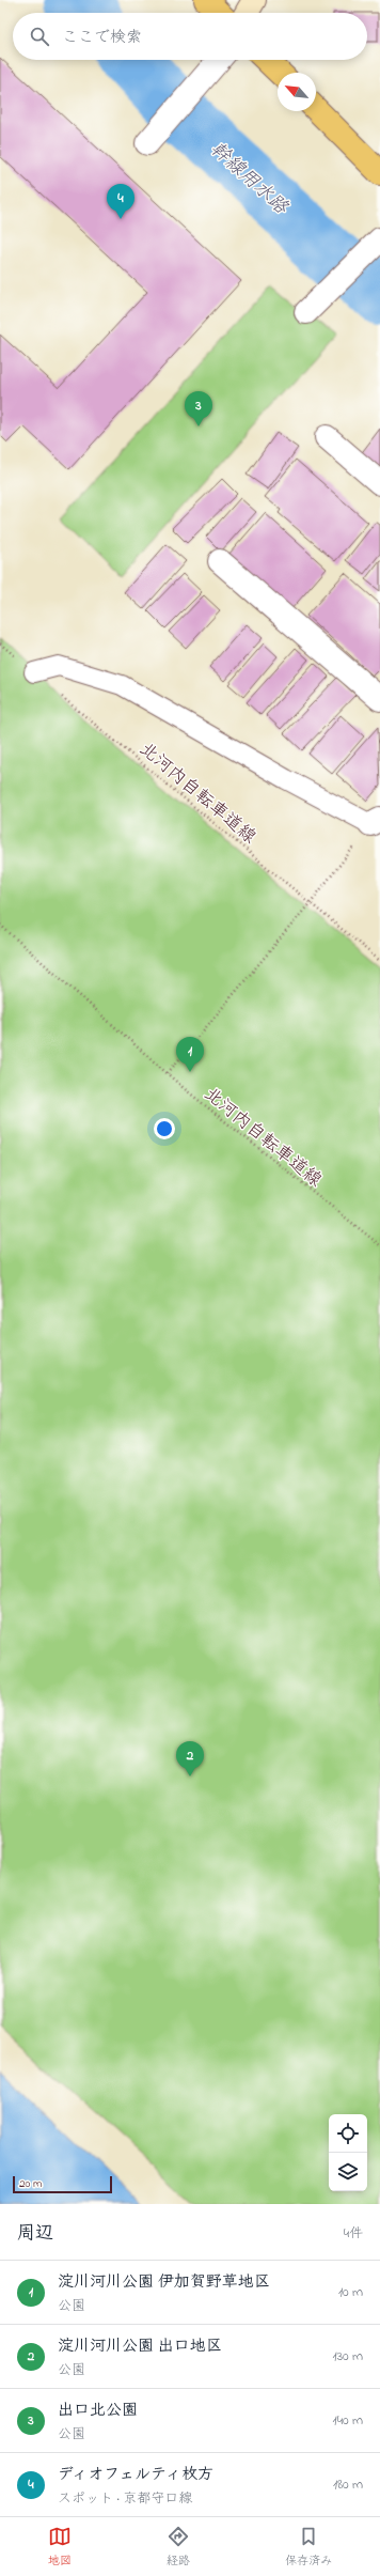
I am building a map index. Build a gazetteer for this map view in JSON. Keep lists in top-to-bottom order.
{
  "streets": {
    "path": ["北河内自転車道線"]
  },
  "water": ["幹線用水路"],
  "scale_bar": "20 m",
  "north": "top left",
  "page": {
    "search": "ここで検索",
    "pins": [
      "4",
      "3",
      "1",
      "2"
    ],
    "scale": "20 m",
    "heading": ["周辺", "4件"],
    "list": [
      {
        "mark": "1",
        "name": "淀川河川公園 伊加賀野草地区",
        "note": "公園",
        "value": "10 m"
      },
      {
        "mark": "2",
        "name": "淀川河川公園 出口地区",
        "note": "公園",
        "value": "130 m"
      },
      {
        "mark": "3",
        "name": "出口北公園",
        "note": "公園",
        "value": "140 m"
      },
      {
        "mark": "4",
        "name": "ディオフェルティ枚方",
        "note": "スポット · 京都守口線",
        "value": "180 m"
      }
    ],
    "nav": ["地図", "経路", "保存済み"]
  }
}
